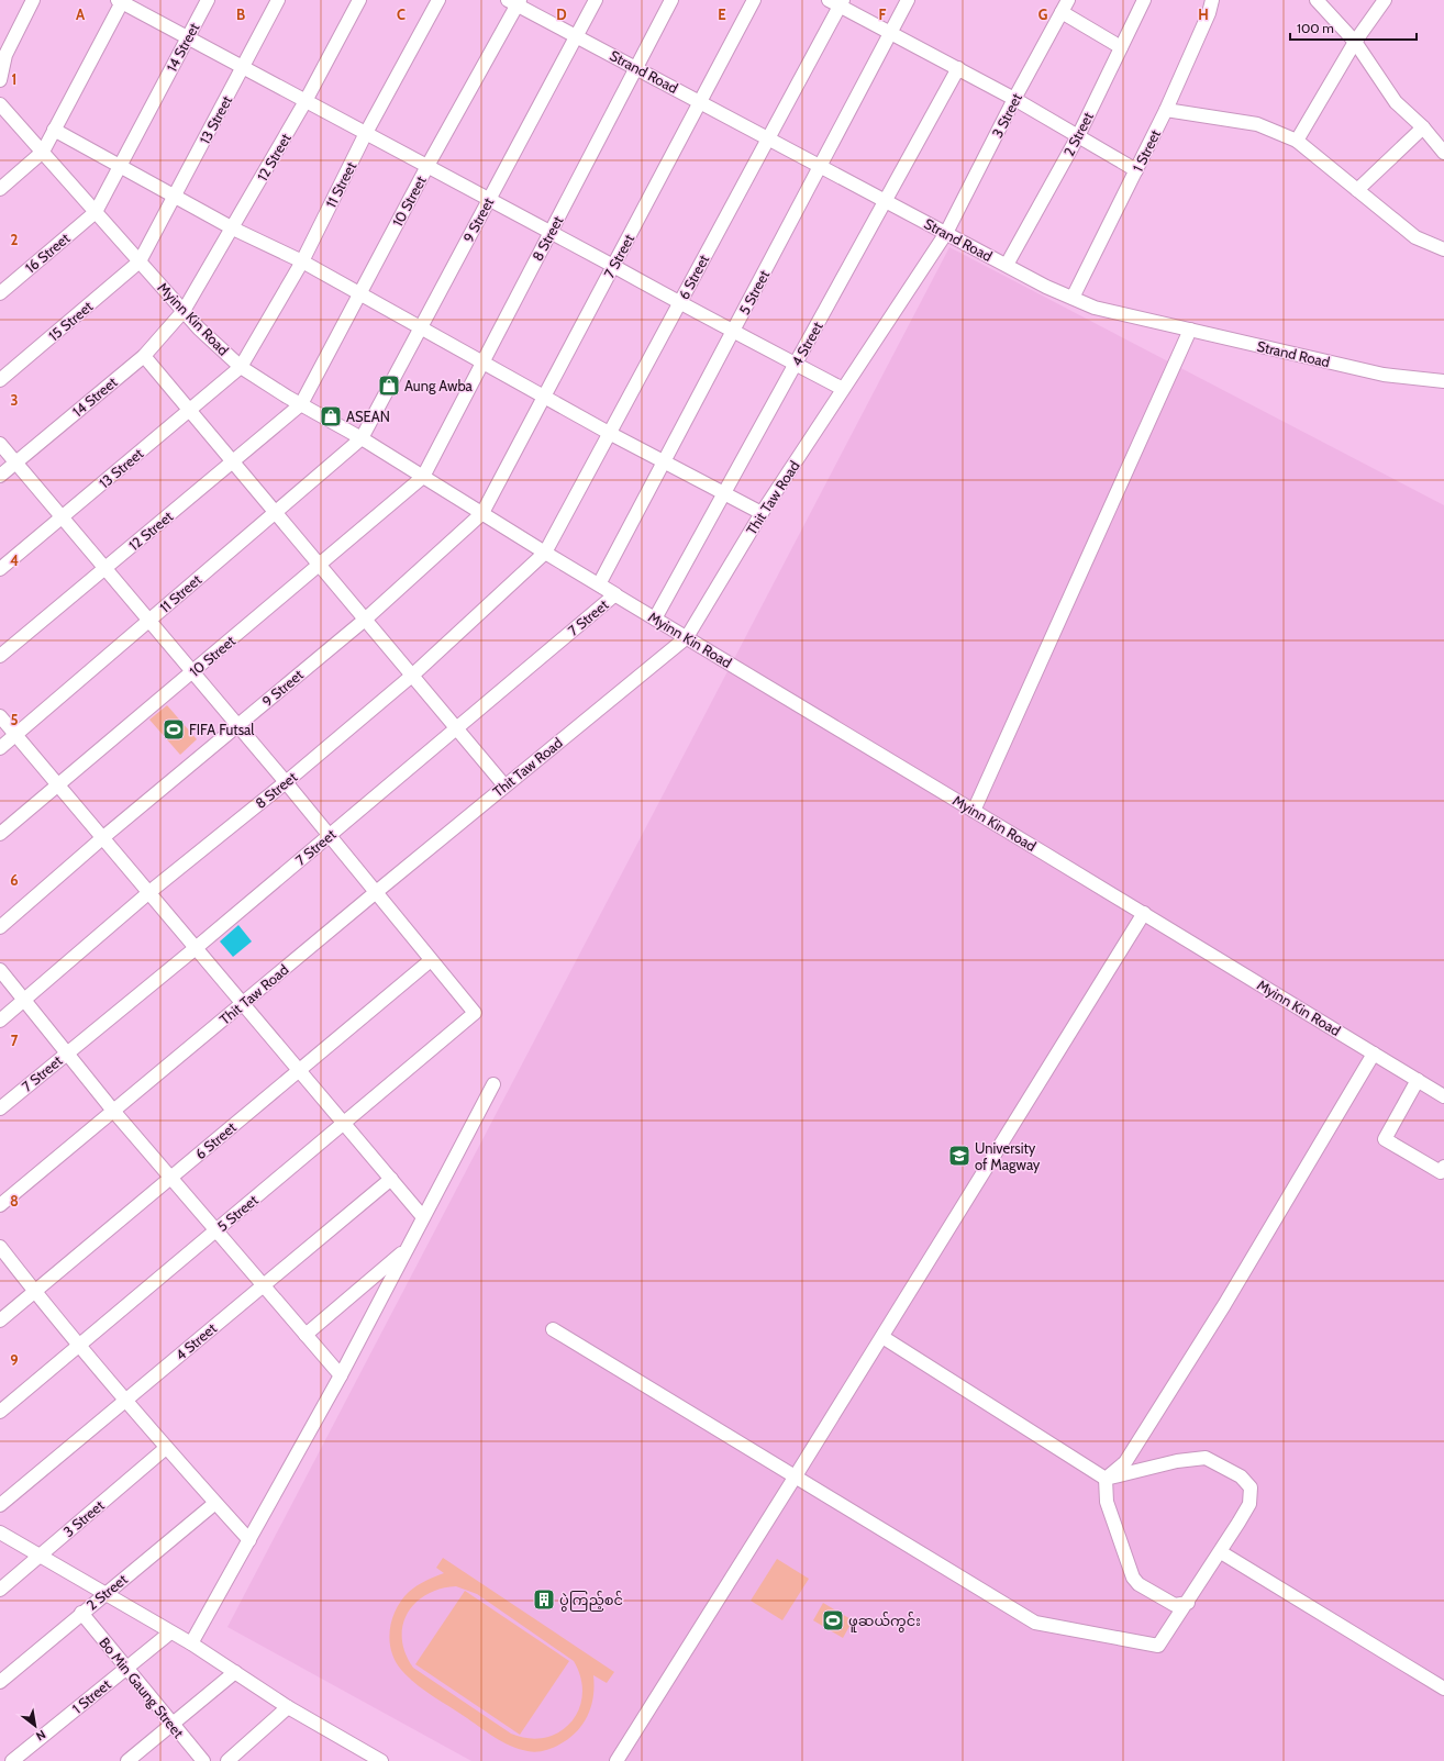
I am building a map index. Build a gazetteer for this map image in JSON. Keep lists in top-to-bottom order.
{
  "streets": {
    "street": [
      "14 Street",
      "Strand Road",
      "3 Street",
      "13 Street",
      "2 Street",
      "1 Street",
      "12 Street",
      "11 Street",
      "10 Street",
      "9 Street",
      "8 Street",
      "16 Street",
      "7 Street",
      "6 Street",
      "5 Street",
      "Myinn Kin Road",
      "15 Street",
      "4 Street",
      "Thit Taw Road",
      "Bo Min Gaung Street"
    ]
  },
  "crossings": [
    ["14 Street", "12 Street"],
    ["14 Street", "16 Street"],
    ["14 Street", "Myinn Kin Road"],
    ["Strand Road", "3 Street"],
    ["Strand Road", "2 Street"],
    ["Strand Road", "1 Street"],
    ["Strand Road", "10 Street"],
    ["Strand Road", "9 Street"],
    ["Strand Road", "8 Street"],
    ["Strand Road", "7 Street"],
    ["Strand Road", "6 Street"],
    ["Strand Road", "5 Street"],
    ["Strand Road", "4 Street"],
    ["Strand Road", "Thit Taw Road"],
    ["3 Street", "Thit Taw Road"],
    ["13 Street", "11 Street"],
    ["13 Street", "Myinn Kin Road"],
    ["13 Street", "15 Street"],
    ["2 Street", "Bo Min Gaung Street"],
    ["1 Street", "Bo Min Gaung Street"],
    ["12 Street", "10 Street"],
    ["12 Street", "Myinn Kin Road"],
    ["11 Street", "9 Street"],
    ["11 Street", "Myinn Kin Road"],
    ["10 Street", "8 Street"],
    ["10 Street", "Myinn Kin Road"],
    ["9 Street", "7 Street"],
    ["9 Street", "Myinn Kin Road"],
    ["8 Street", "6 Street"],
    ["8 Street", "Myinn Kin Road"],
    ["16 Street", "Myinn Kin Road"],
    ["7 Street", "Myinn Kin Road"],
    ["6 Street", "5 Street"],
    ["6 Street", "Myinn Kin Road"],
    ["5 Street", "Myinn Kin Road"],
    ["Myinn Kin Road", "15 Street"],
    ["Myinn Kin Road", "4 Street"],
    ["Myinn Kin Road", "Thit Taw Road"]
  ],
  "places": {
    "shop": ["Aung Awba", "ASEAN"],
    "sports": ["FIFA Futsal", "ဖူဆယ်ကွင်း"],
    "school or university": ["University of Magway"],
    "building": ["ပွဲကြည့်စင်"]
  },
  "scale_bar": "100 m",
  "north": "bottom right",
  "grid": {
    "columns": [
      "A",
      "B",
      "C",
      "D",
      "E",
      "F",
      "G",
      "H"
    ],
    "rows": [
      "1",
      "2",
      "3",
      "4",
      "5",
      "6",
      "7",
      "8",
      "9"
    ]
  }
}
